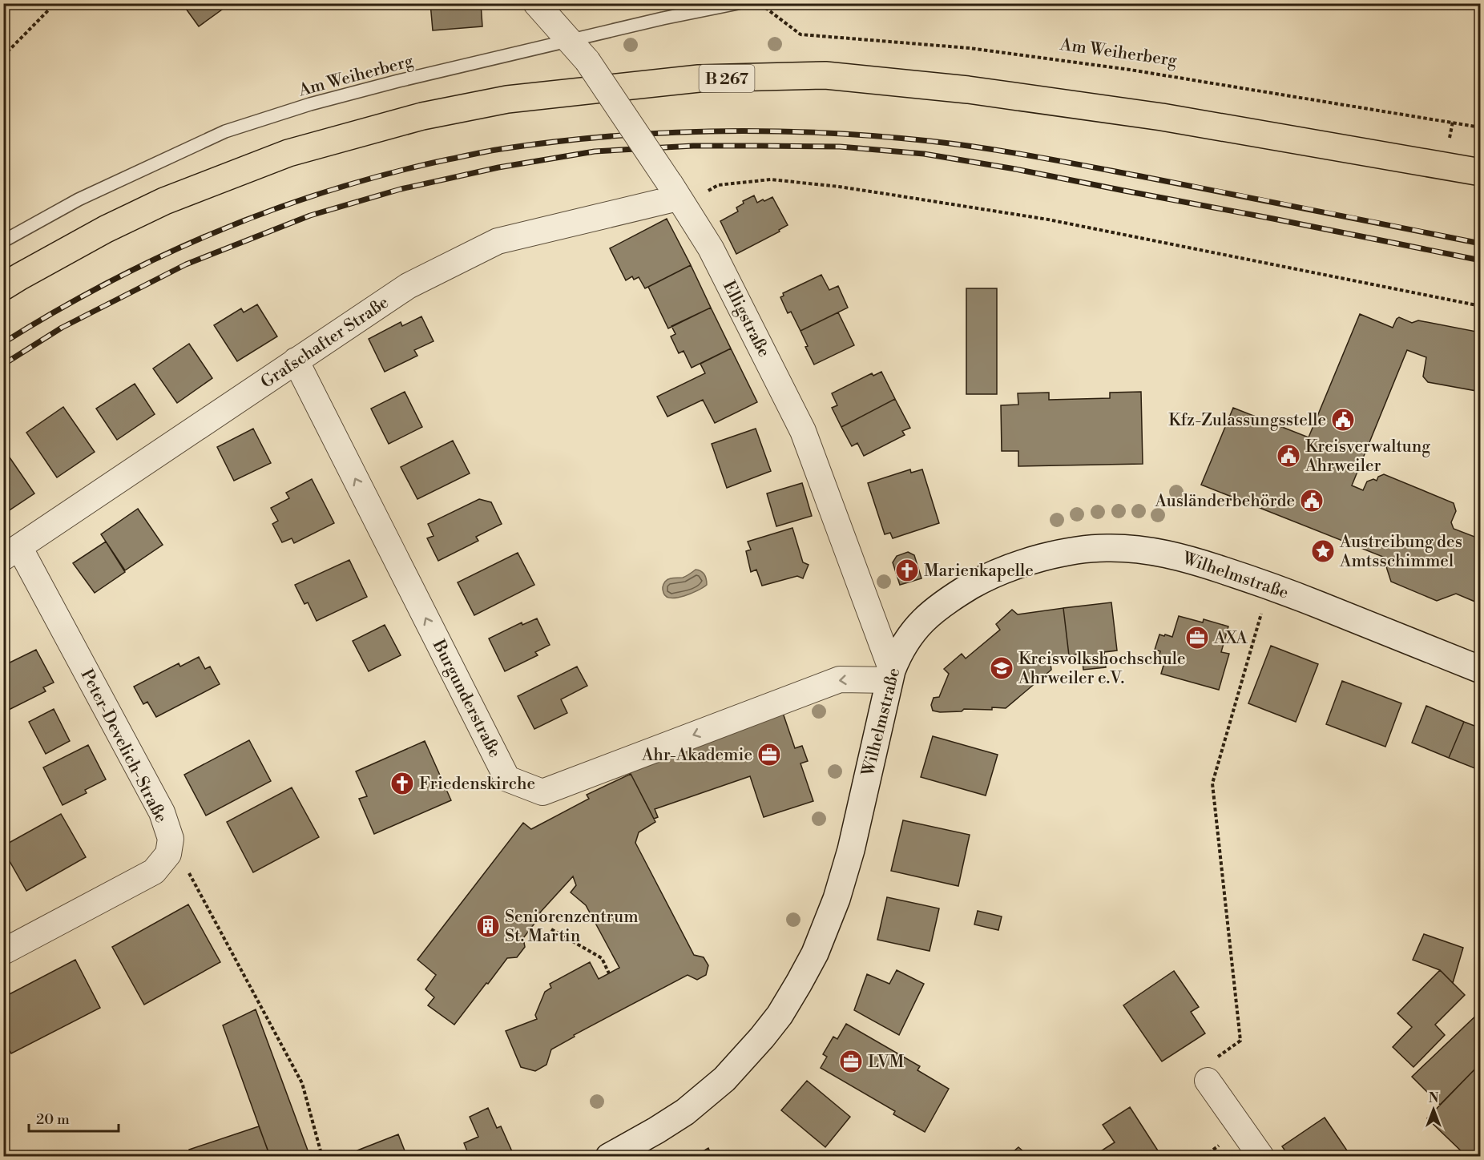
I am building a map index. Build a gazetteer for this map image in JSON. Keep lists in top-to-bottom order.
{
  "streets": {
    "main road": ["B 267", "Wilhelmstraße"],
    "street": [
      "Elligstraße",
      "Grafschafter Straße",
      "Burgunderstraße",
      "Peter-Develich-Straße"
    ],
    "lane": ["Am Weiherberg"]
  },
  "crossings": [
    ["Am Weiherberg", "Elligstraße"],
    ["Elligstraße", "Grafschafter Straße"],
    ["Elligstraße", "Wilhelmstraße"],
    ["Elligstraße", "Burgunderstraße"],
    ["Grafschafter Straße", "Burgunderstraße"],
    ["Grafschafter Straße", "Peter-Develich-Straße"],
    ["Wilhelmstraße", "Burgunderstraße"]
  ],
  "places": {
    "public building": ["Kfz-Zulassungsstelle", "Kreisverwaltung Ahrweiler", "Ausländerbehörde"],
    "place": ["Austreibung des Amtsschimmel"],
    "church": ["Marienkapelle", "Friedenskirche"],
    "office": ["AXA", "Ahr-Akademie", "LVM"],
    "school or university": ["Kreisvolkshochschule Ahrweiler e.V."],
    "building": ["Seniorenzentrum St. Martin"]
  },
  "scale_bar": "20 m",
  "north": "top"
}
